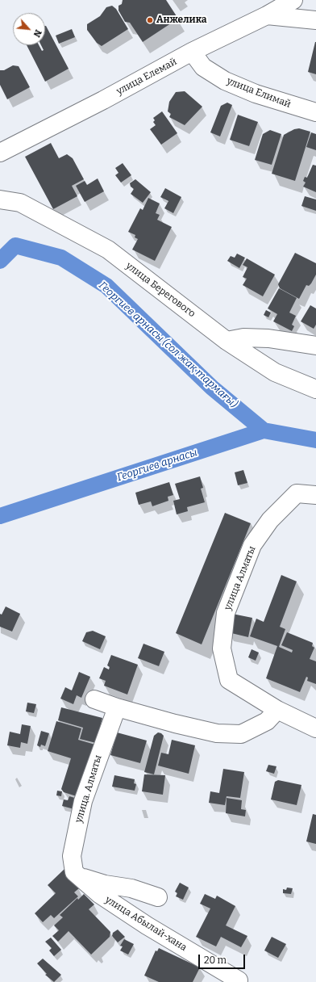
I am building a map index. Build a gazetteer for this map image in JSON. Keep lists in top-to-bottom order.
{
  "streets": {
    "street": [
      "улица Елемай",
      "улица Елимай",
      "улица Берегового",
      "улица Алматы",
      "улица. Алматы",
      "улица Абылай-хана"
    ]
  },
  "crossings": [
    ["улица Елемай", "улица Елимай"],
    ["улица. Алматы", "улица Абылай-хана"]
  ],
  "water": ["Георгиев арнасы (сол жақ тармағы)", "Георгиев арнасы"],
  "places": ["Анжелика"],
  "scale_bar": "20 m",
  "north": "bottom right"
}
